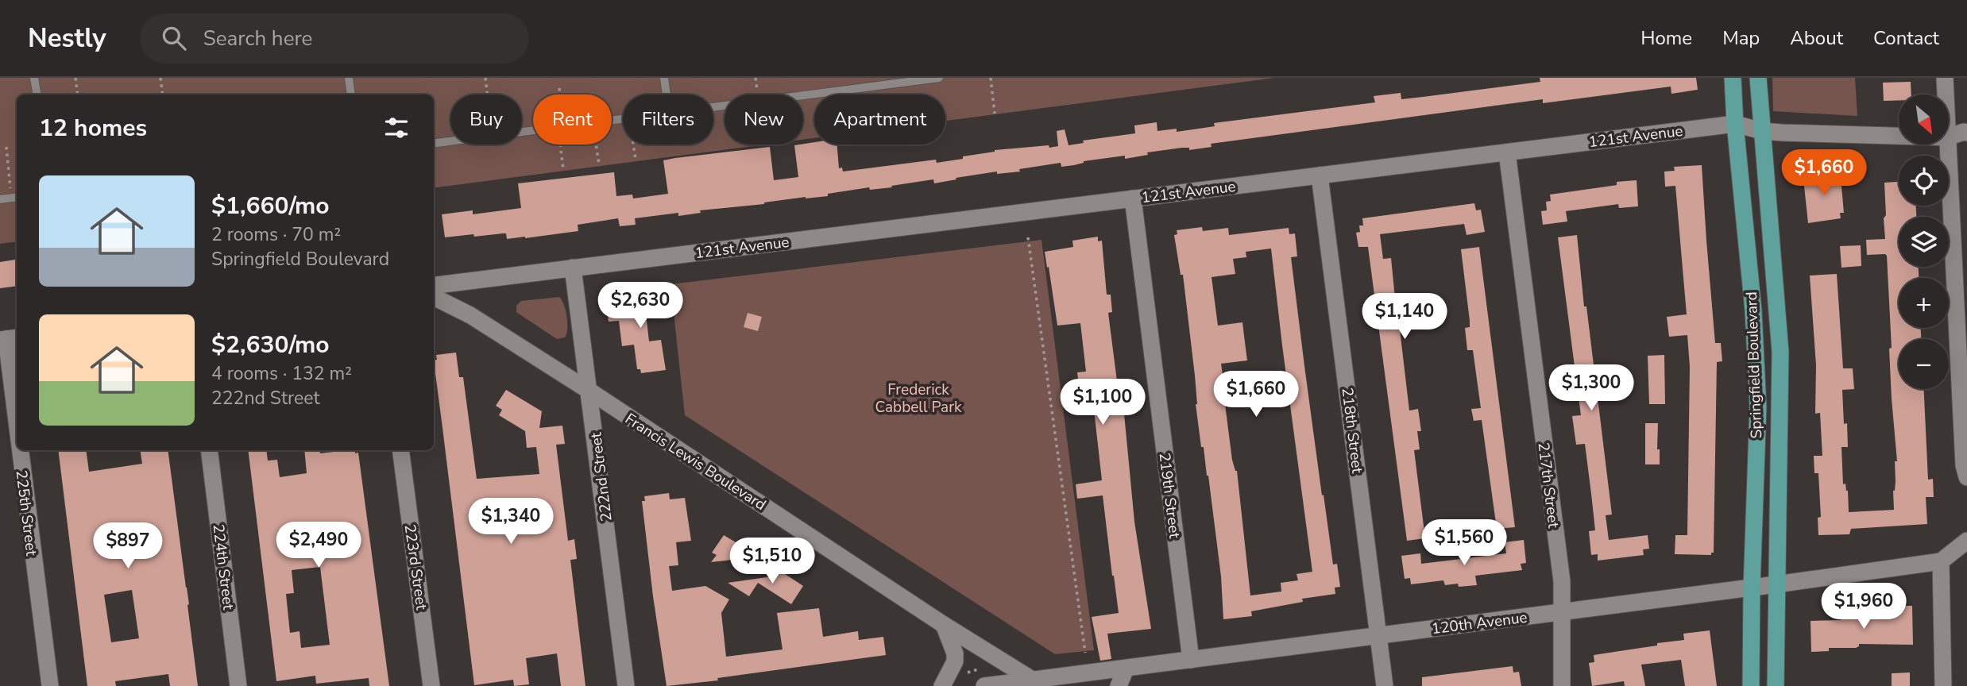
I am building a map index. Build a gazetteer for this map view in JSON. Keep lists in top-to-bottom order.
{
  "streets": {
    "main road": ["Springfield Boulevard"],
    "street": [
      "121st Avenue",
      "218th Street",
      "Francis Lewis Boulevard",
      "222nd Street",
      "217th Street",
      "219th Street",
      "225th Street",
      "224th Street",
      "223rd Street",
      "120th Avenue"
    ]
  },
  "crossings": [
    ["121st Avenue", "Springfield Boulevard"],
    ["121st Avenue", "218th Street"],
    ["121st Avenue", "222nd Street"],
    ["121st Avenue", "217th Street"],
    ["121st Avenue", "219th Street"],
    ["Springfield Boulevard", "120th Avenue"],
    ["218th Street", "120th Avenue"],
    ["Francis Lewis Boulevard", "222nd Street"],
    ["Francis Lewis Boulevard", "120th Avenue"],
    ["217th Street", "120th Avenue"],
    ["219th Street", "120th Avenue"]
  ],
  "parks": ["Frederick Cabbell Park"],
  "north": "bottom right",
  "page": {
    "header": "Nestly",
    "search": "Search here",
    "nav": [
      "Home",
      "Map",
      "About",
      "Contact"
    ],
    "map_buttons": ["+", "−"],
    "chip": [
      "Buy",
      "Rent",
      "Filters",
      "New",
      "Apartment"
    ],
    "heading": "12 homes",
    "price": [
      "$1,660",
      "$2,630",
      "$1,140",
      "$1,300",
      "$1,660",
      "$1,100",
      "$1,340",
      "$1,560",
      "$2,490",
      "$897",
      "$1,510",
      "$1,960"
    ],
    "list": [
      {
        "name": "$1,660/mo",
        "note": "2 rooms · 70 m² · Springfield Boulevard"
      },
      {
        "name": "$2,630/mo",
        "note": "4 rooms · 132 m² · 222nd Street"
      }
    ]
  }
}
